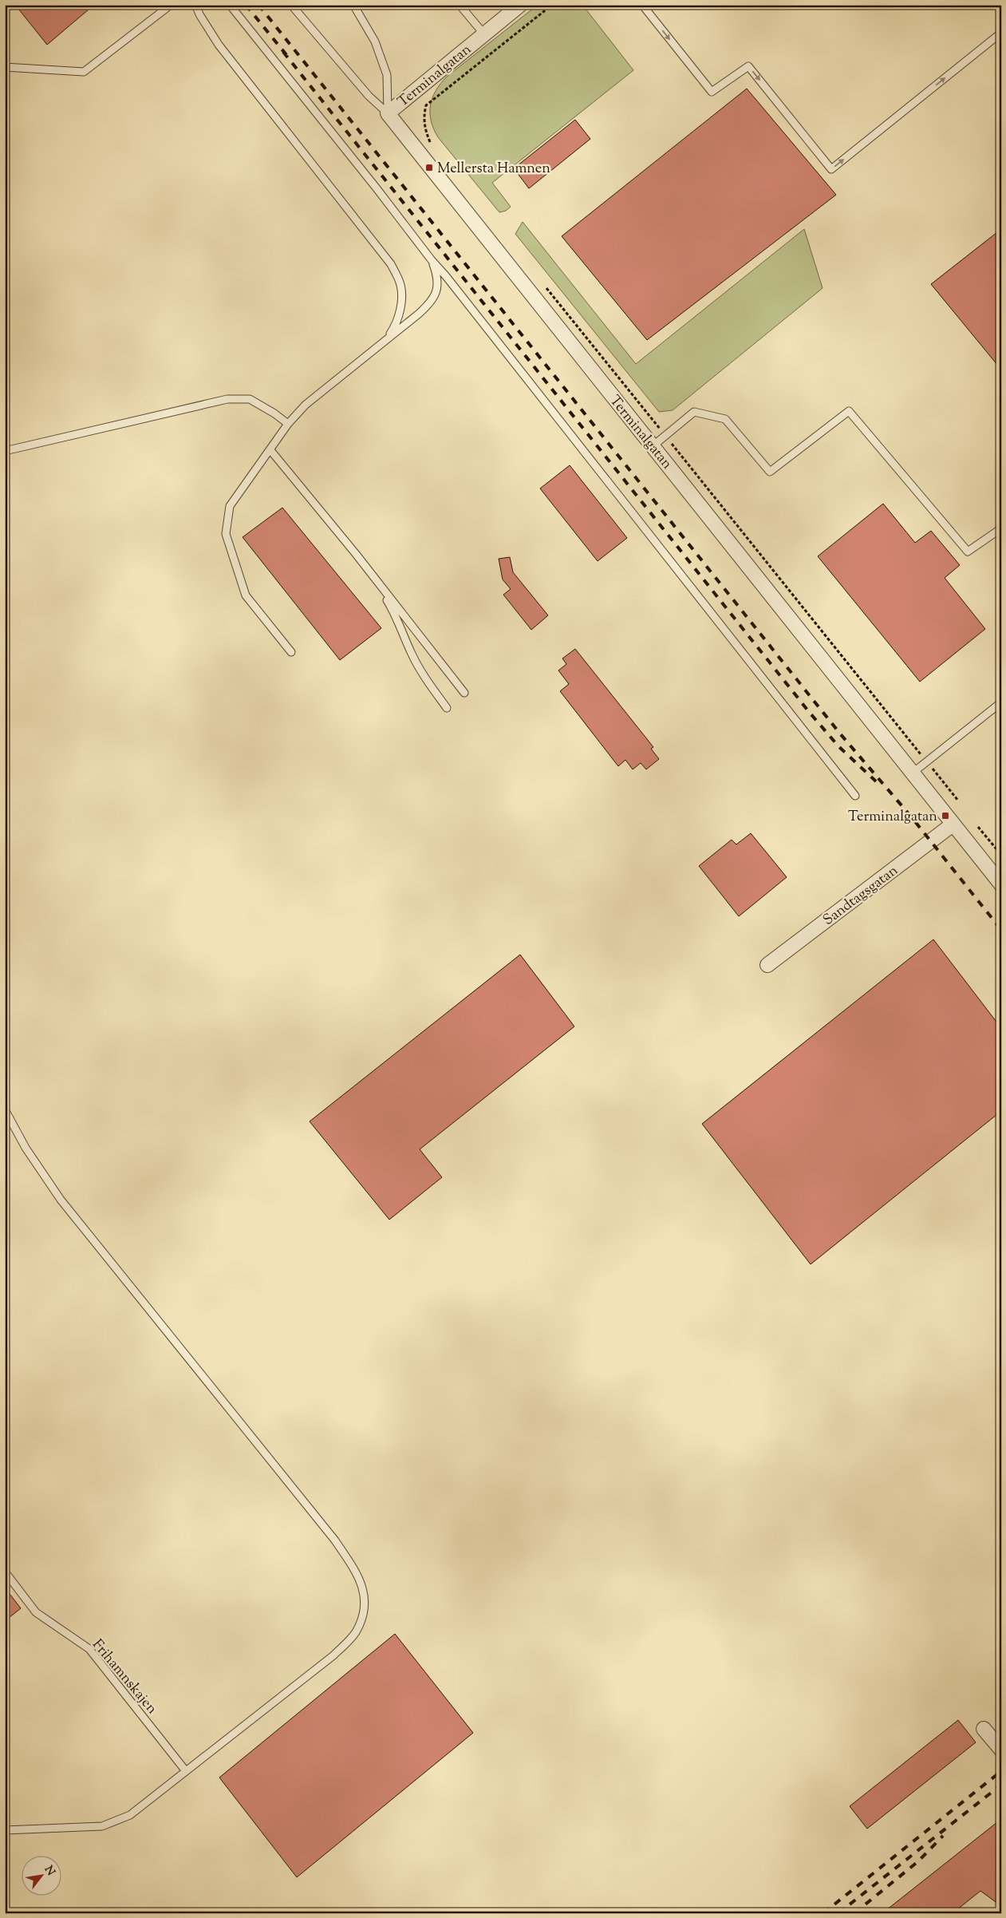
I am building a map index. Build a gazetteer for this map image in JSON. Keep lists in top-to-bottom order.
{
  "streets": {
    "street": ["Terminalgatan", "Sandtagsgatan"],
    "lane": ["Frihamnskajen"]
  },
  "crossings": [
    ["Terminalgatan", "Sandtagsgatan"]
  ],
  "places": {
    "transit": ["Mellersta Hamnen", "Terminalgatan"]
  },
  "north": "top right"
}
